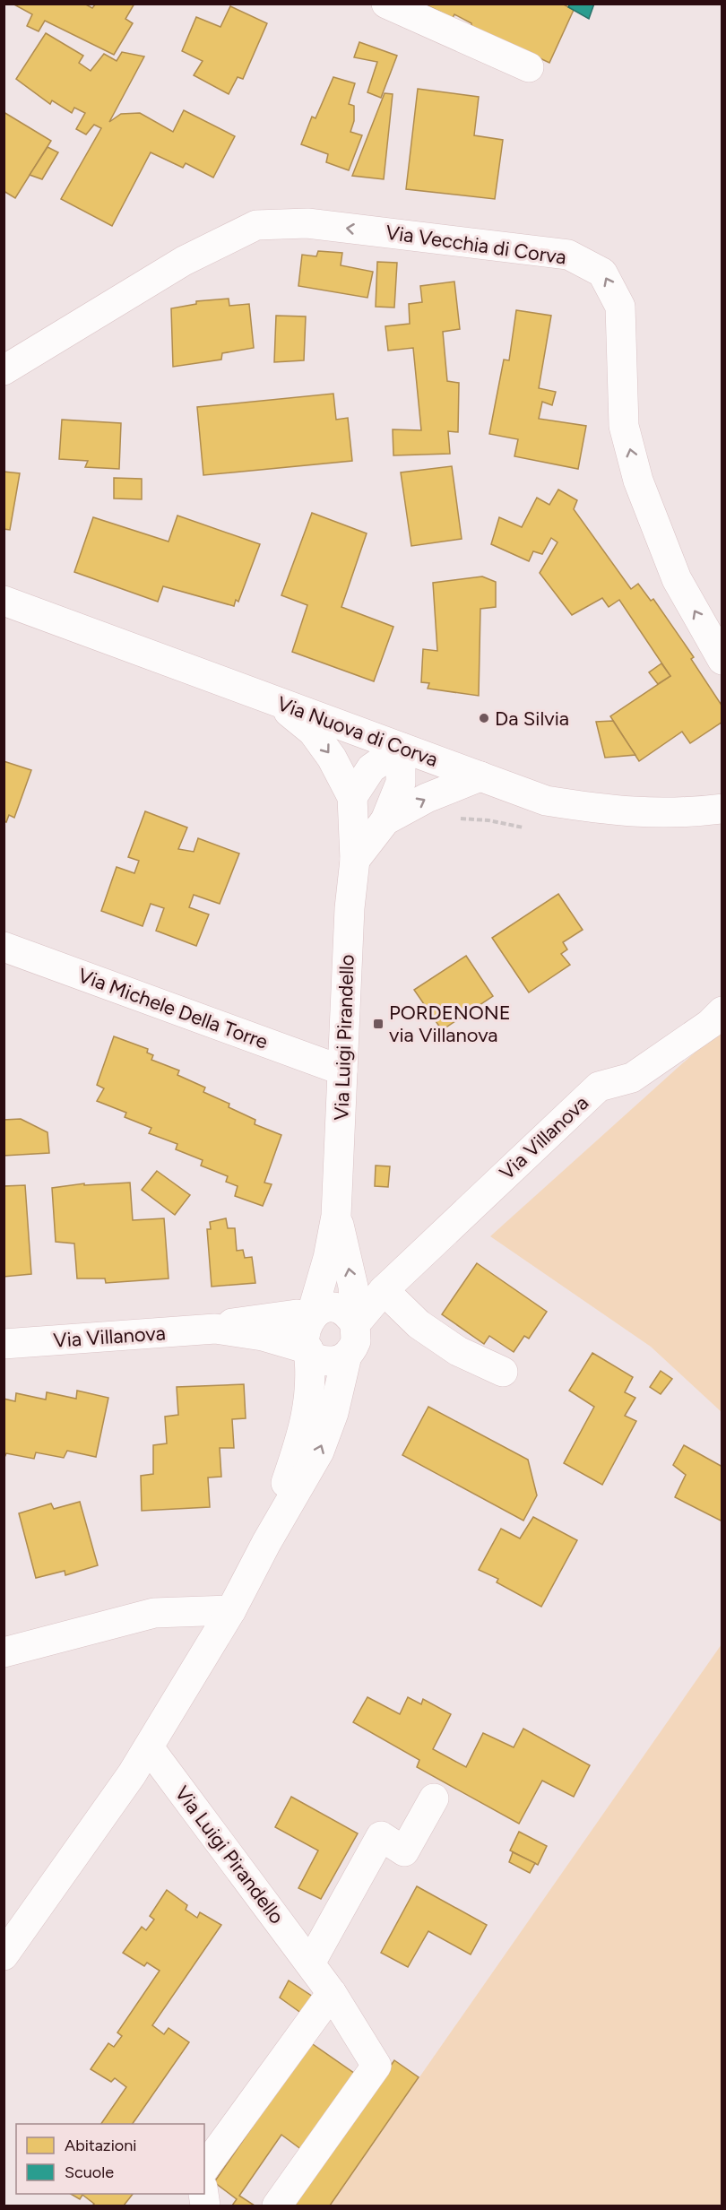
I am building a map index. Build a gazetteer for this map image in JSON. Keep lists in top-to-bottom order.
{
  "streets": {
    "street": [
      "Via Vecchia di Corva",
      "Via Nuova di Corva",
      "Via Michele Della Torre",
      "Via Luigi Pirandello",
      "Via Villanova"
    ]
  },
  "crossings": [
    ["Via Nuova di Corva", "Via Luigi Pirandello"],
    ["Via Michele Della Torre", "Via Luigi Pirandello"],
    ["Via Luigi Pirandello", "Via Villanova"]
  ],
  "places": {
    "other": ["Da Silvia"],
    "transit": ["PORDENONE via Villanova"]
  },
  "legend": ["Abitazioni", "Scuole"]
}
